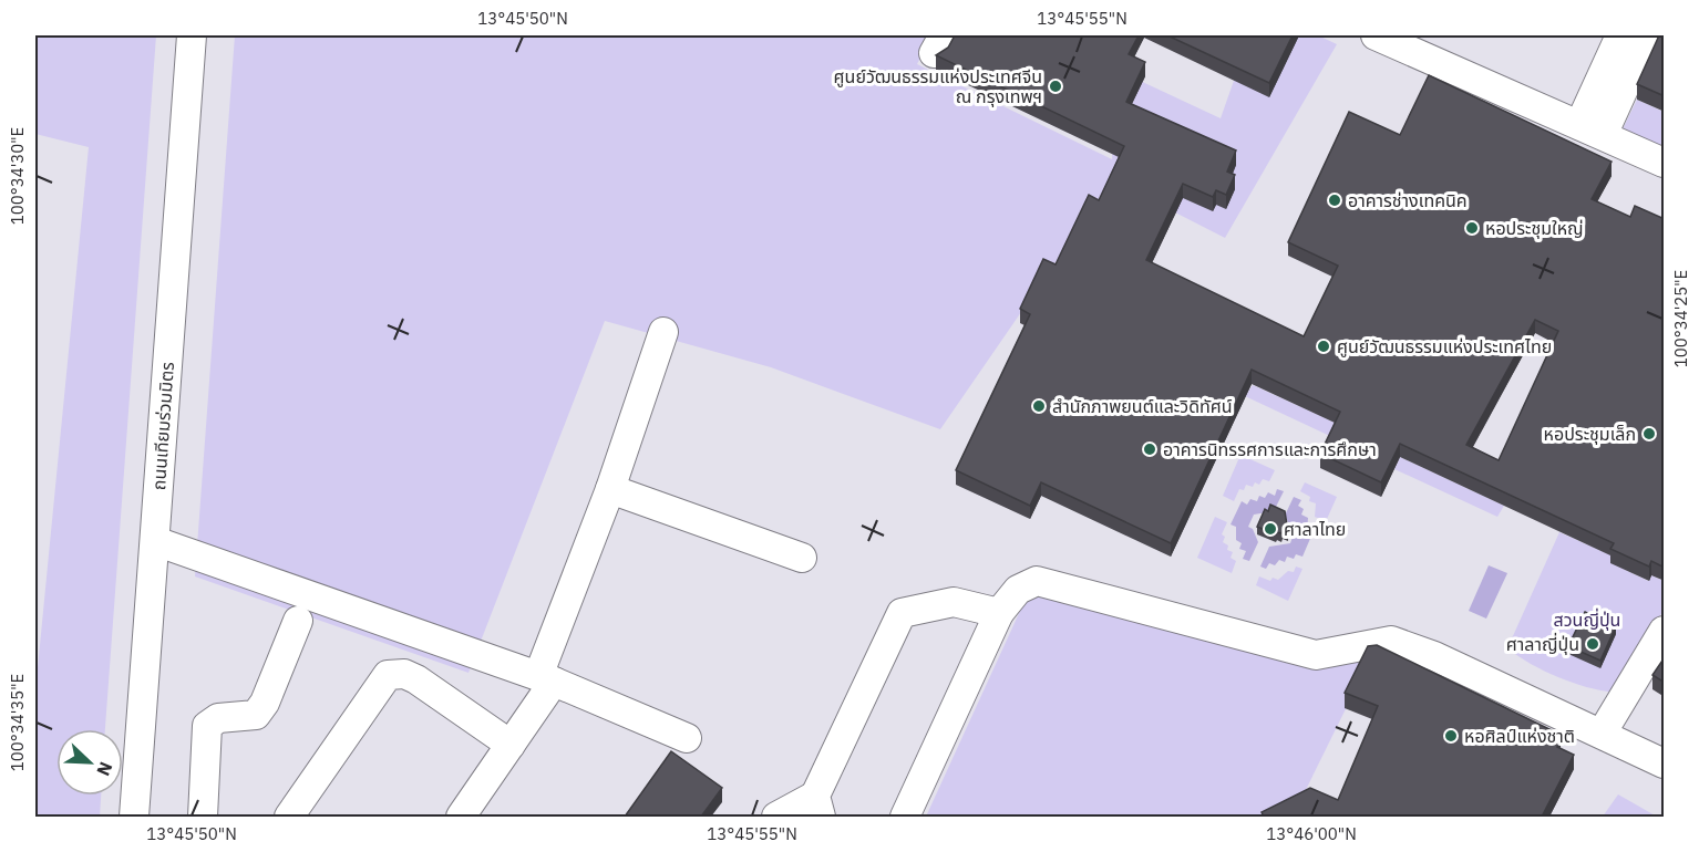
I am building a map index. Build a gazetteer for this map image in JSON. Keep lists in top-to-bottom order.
{
  "streets": {
    "street": ["ถนนเทียมร่วมมิตร"]
  },
  "parks": ["สวนญี่ปุ่น"],
  "places": [
    "ศูนย์วัฒนธรรมแห่งประเทศจีน ณ กรุงเทพฯ",
    "อาคารช่างเทคนิค",
    "หอประชุมใหญ่",
    "ศูนย์วัฒนธรรมแห่งประเทศไทย",
    "สำนักภาพยนต์และวิดิทัศน์",
    "หอประชุมเล็ก",
    "อาคารนิทรรศการและการศึกษา",
    "ศาลาไทย",
    "ศาลาญี่ปุ่น",
    "หอศิลป์แห่งชาติ"
  ],
  "north": "bottom right",
  "coordinates": [
    "13°45'50\"N",
    "13°45'55\"N",
    "100°34'30\"E",
    "100°34'25\"E",
    "100°34'35\"E",
    "13°46'00\"N"
  ]
}
